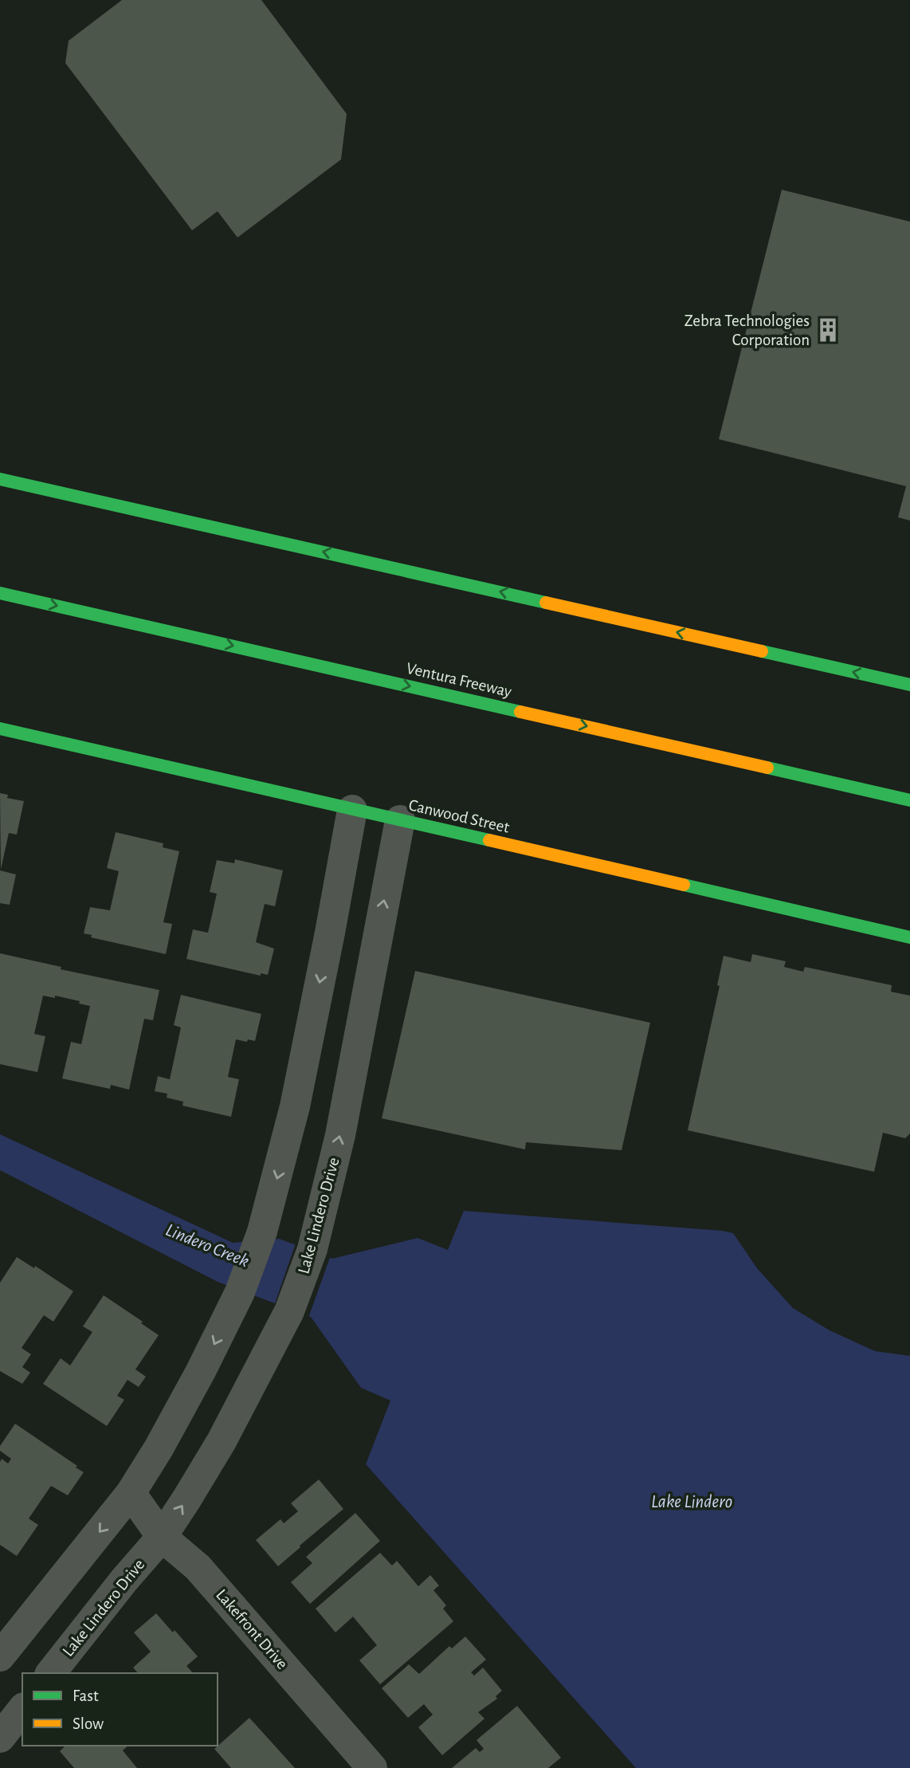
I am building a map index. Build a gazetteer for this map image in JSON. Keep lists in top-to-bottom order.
{
  "streets": {
    "main road": ["Ventura Freeway", "Canwood Street"],
    "street": ["Lake Lindero Drive", "Lakefront Drive"]
  },
  "crossings": [
    ["Canwood Street", "Lake Lindero Drive"],
    ["Lake Lindero Drive", "Lakefront Drive"]
  ],
  "water": ["Lindero Creek", "Lake Lindero"],
  "places": {
    "building": ["Zebra Technologies Corporation"]
  },
  "legend": ["Fast", "Slow"]
}
